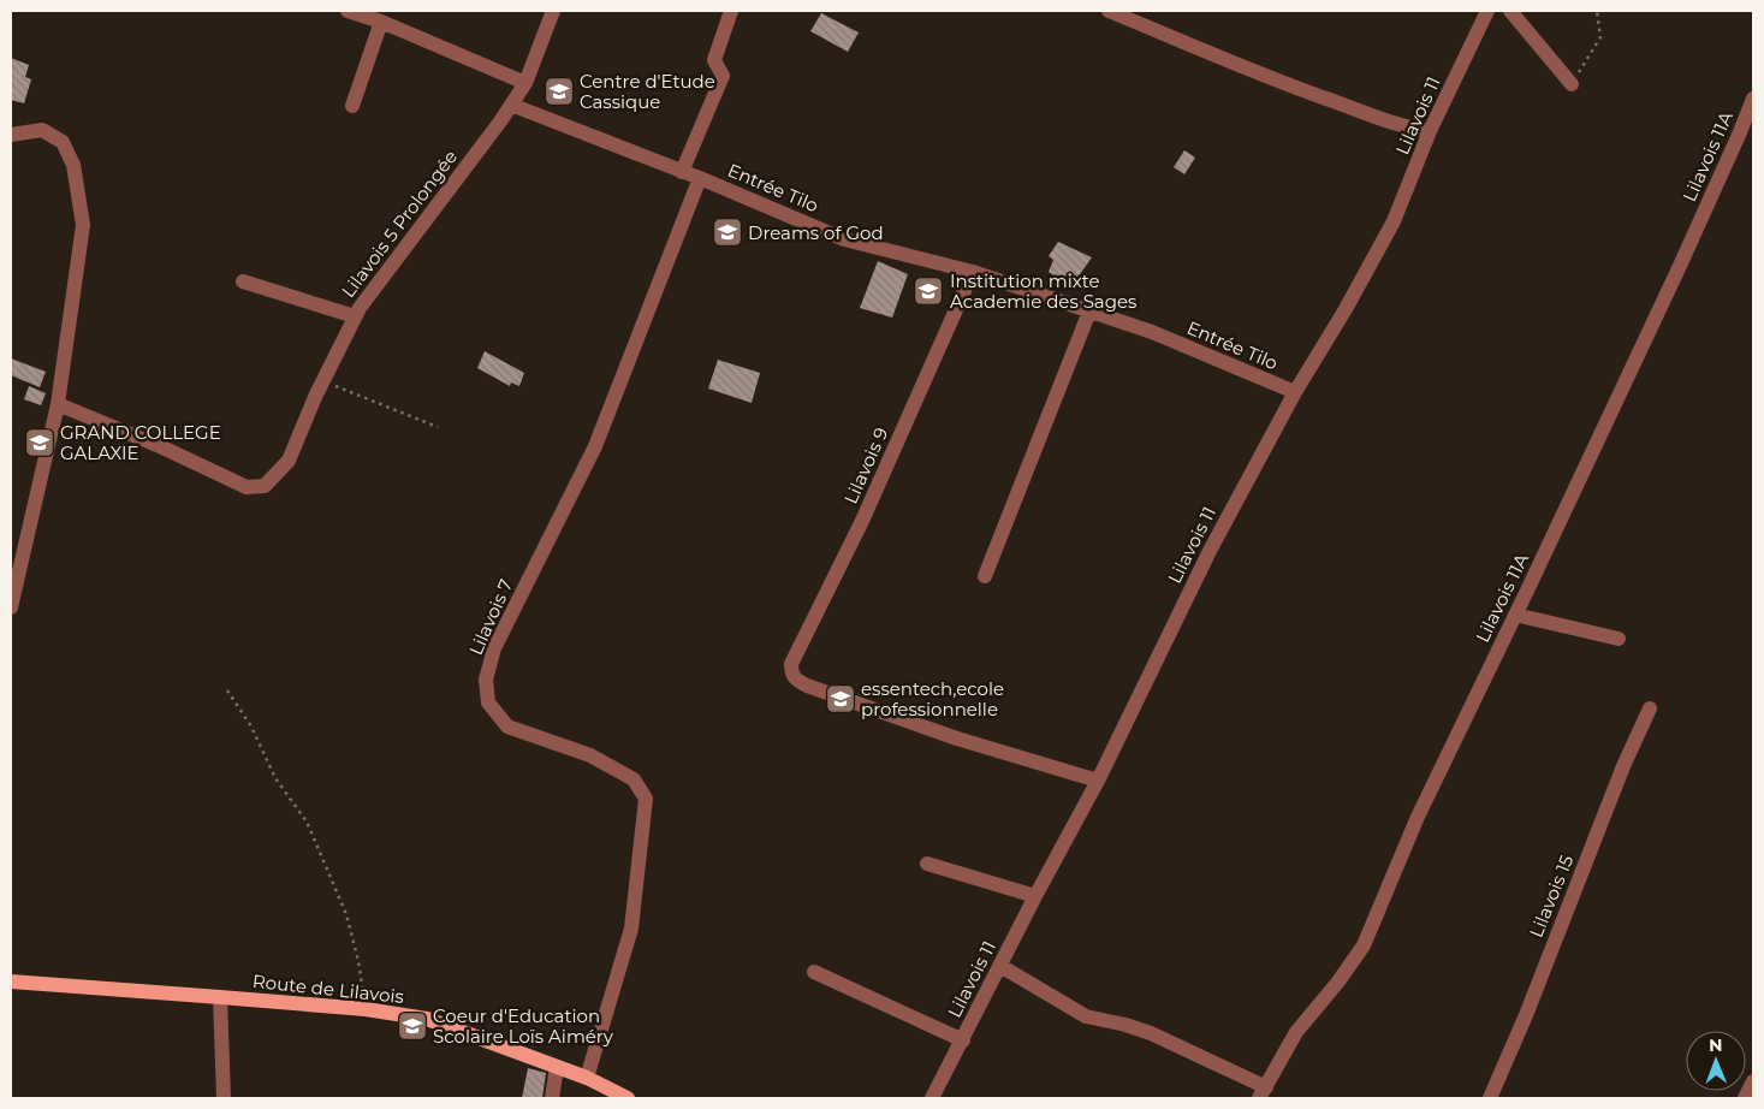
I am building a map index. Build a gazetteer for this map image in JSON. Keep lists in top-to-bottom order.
{
  "streets": {
    "main road": ["Route de Lilavois"],
    "street": [
      "Lilavois 11",
      "Lilavois 11A",
      "Entrée Tilo",
      "Lilavois 5 Prolongée",
      "Lilavois 9",
      "Lilavois 7",
      "Lilavois 15"
    ]
  },
  "crossings": [
    ["Lilavois 11", "Entrée Tilo"],
    ["Lilavois 11", "Lilavois 9"],
    ["Entrée Tilo", "Lilavois 5 Prolongée"],
    ["Entrée Tilo", "Lilavois 9"],
    ["Entrée Tilo", "Lilavois 7"],
    ["Lilavois 7", "Route de Lilavois"]
  ],
  "places": {
    "school or university": [
      "Centre d'Etude Cassique",
      "Dreams of God",
      "Institution mixte Academie des Sages",
      "GRAND COLLEGE GALAXIE",
      "essentech,ecole professionnelle",
      "Coeur d'Education Scolaire Loïs Aiméry"
    ]
  },
  "north": "top"
}
